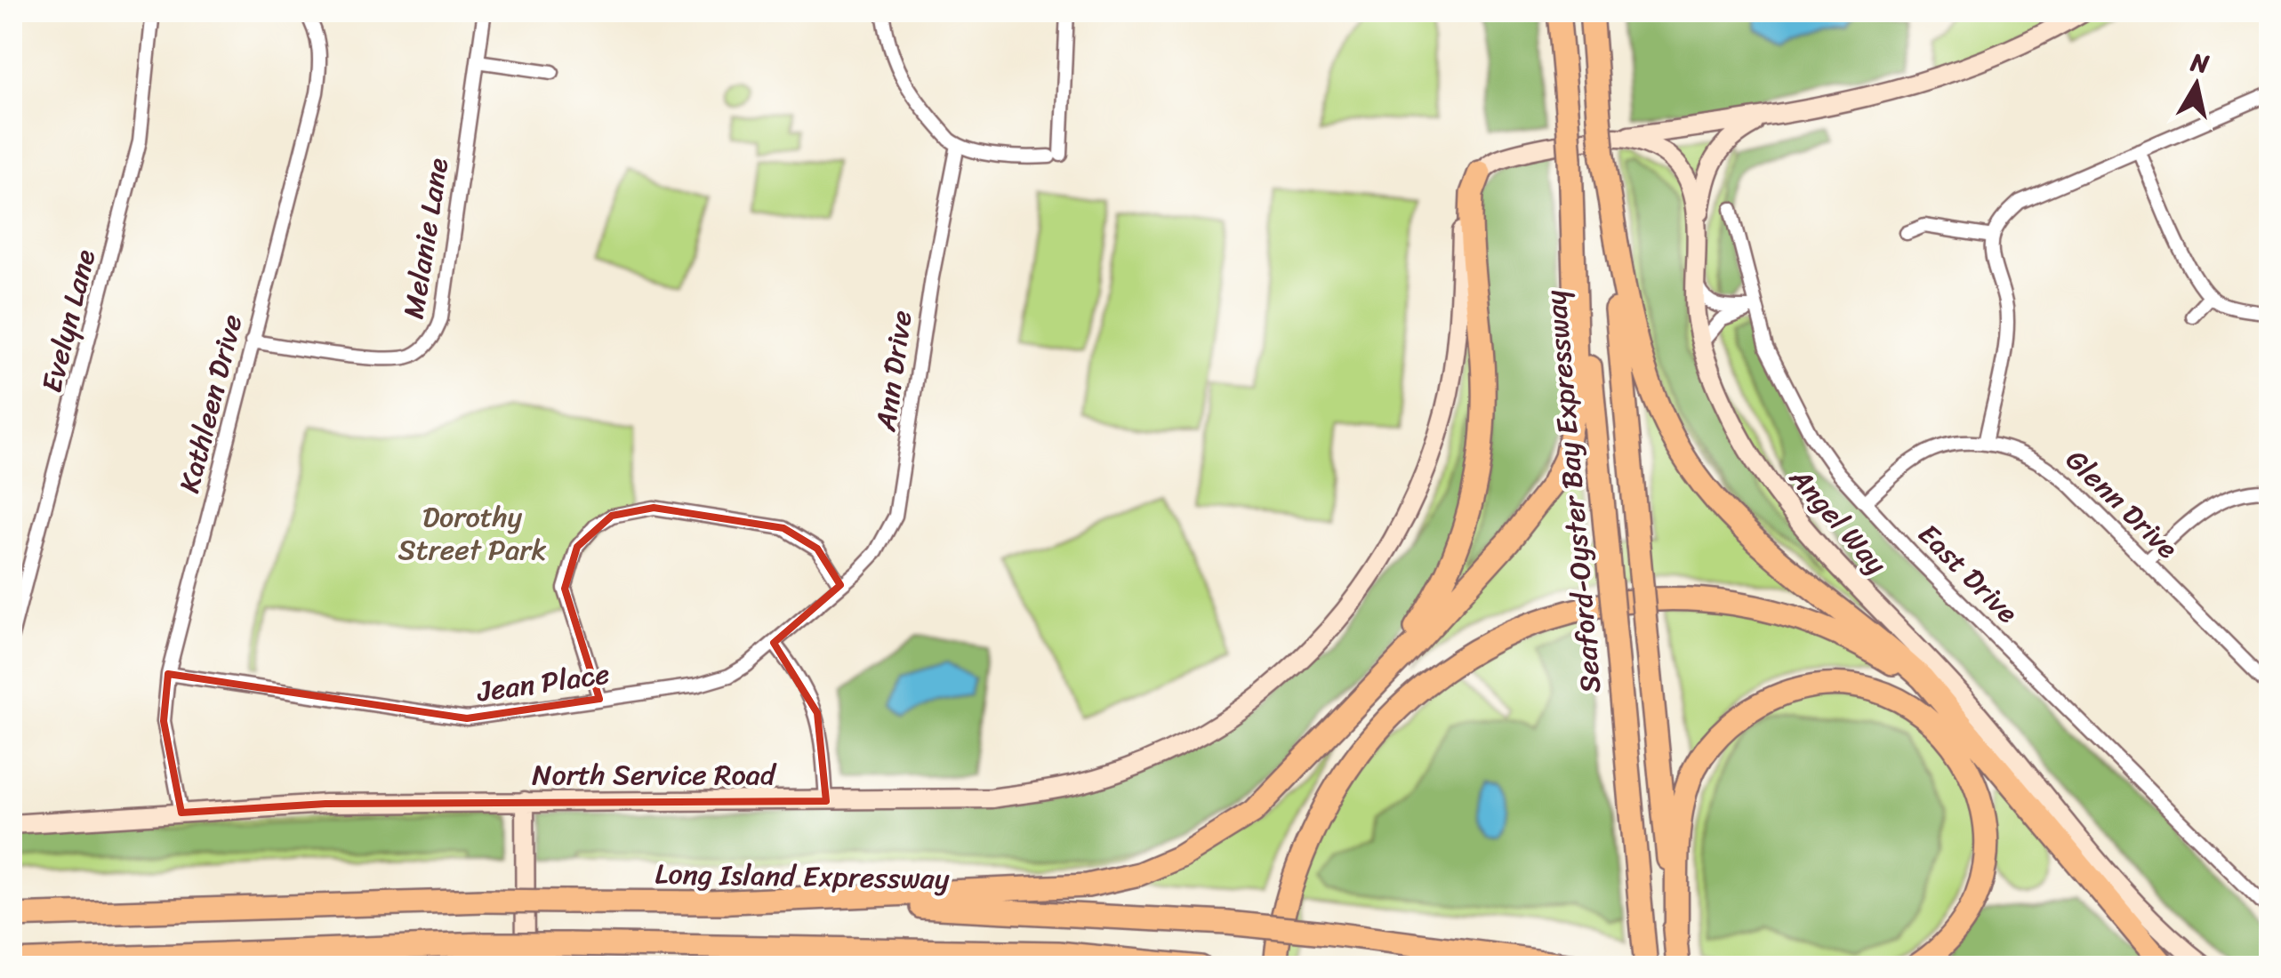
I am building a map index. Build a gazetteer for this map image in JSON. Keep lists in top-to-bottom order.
{
  "streets": {
    "highway": ["Seaford-Oyster Bay Expressway", "Long Island Expressway"],
    "main road": ["Angel Way", "North Service Road"],
    "street": [
      "Melanie Lane",
      "Evelyn Lane",
      "Ann Drive",
      "Kathleen Drive",
      "Glenn Drive",
      "East Drive",
      "Jean Place"
    ]
  },
  "crossings": [
    ["Melanie Lane", "Kathleen Drive"],
    ["Ann Drive", "Jean Place"],
    ["Kathleen Drive", "Jean Place"],
    ["Kathleen Drive", "North Service Road"],
    ["Glenn Drive", "East Drive"],
    ["Angel Way", "North Service Road"]
  ],
  "parks": ["Dorothy Street Park"],
  "north": "top"
}
